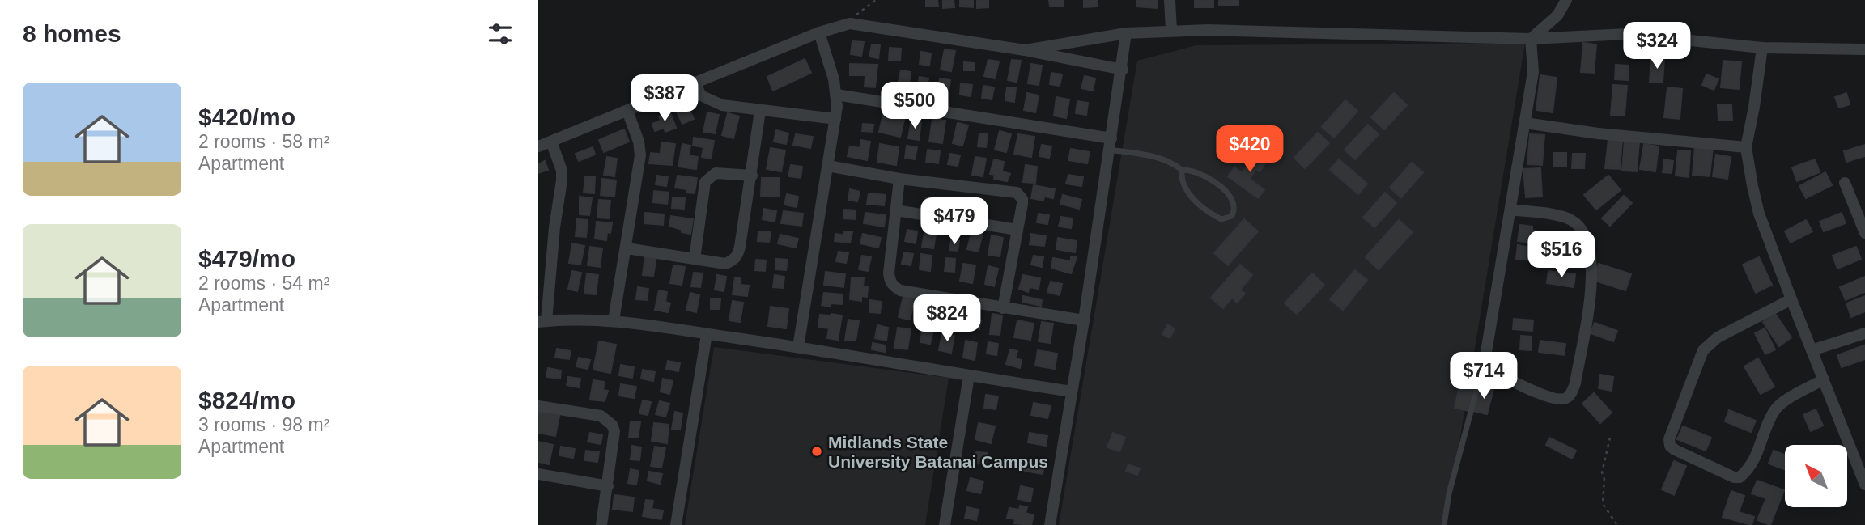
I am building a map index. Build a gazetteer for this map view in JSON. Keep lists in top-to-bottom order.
{
  "places": ["Midlands State University Batanai Campus"],
  "north": "top left",
  "page": {
    "heading": "8 homes",
    "price": [
      "$324",
      "$387",
      "$500",
      "$420",
      "$479",
      "$516",
      "$824",
      "$714"
    ],
    "list": [
      {
        "name": "$420/mo",
        "note": "2 rooms · 58 m² · Apartment"
      },
      {
        "name": "$479/mo",
        "note": "2 rooms · 54 m² · Apartment"
      },
      {
        "name": "$824/mo",
        "note": "3 rooms · 98 m² · Apartment"
      }
    ]
  }
}
